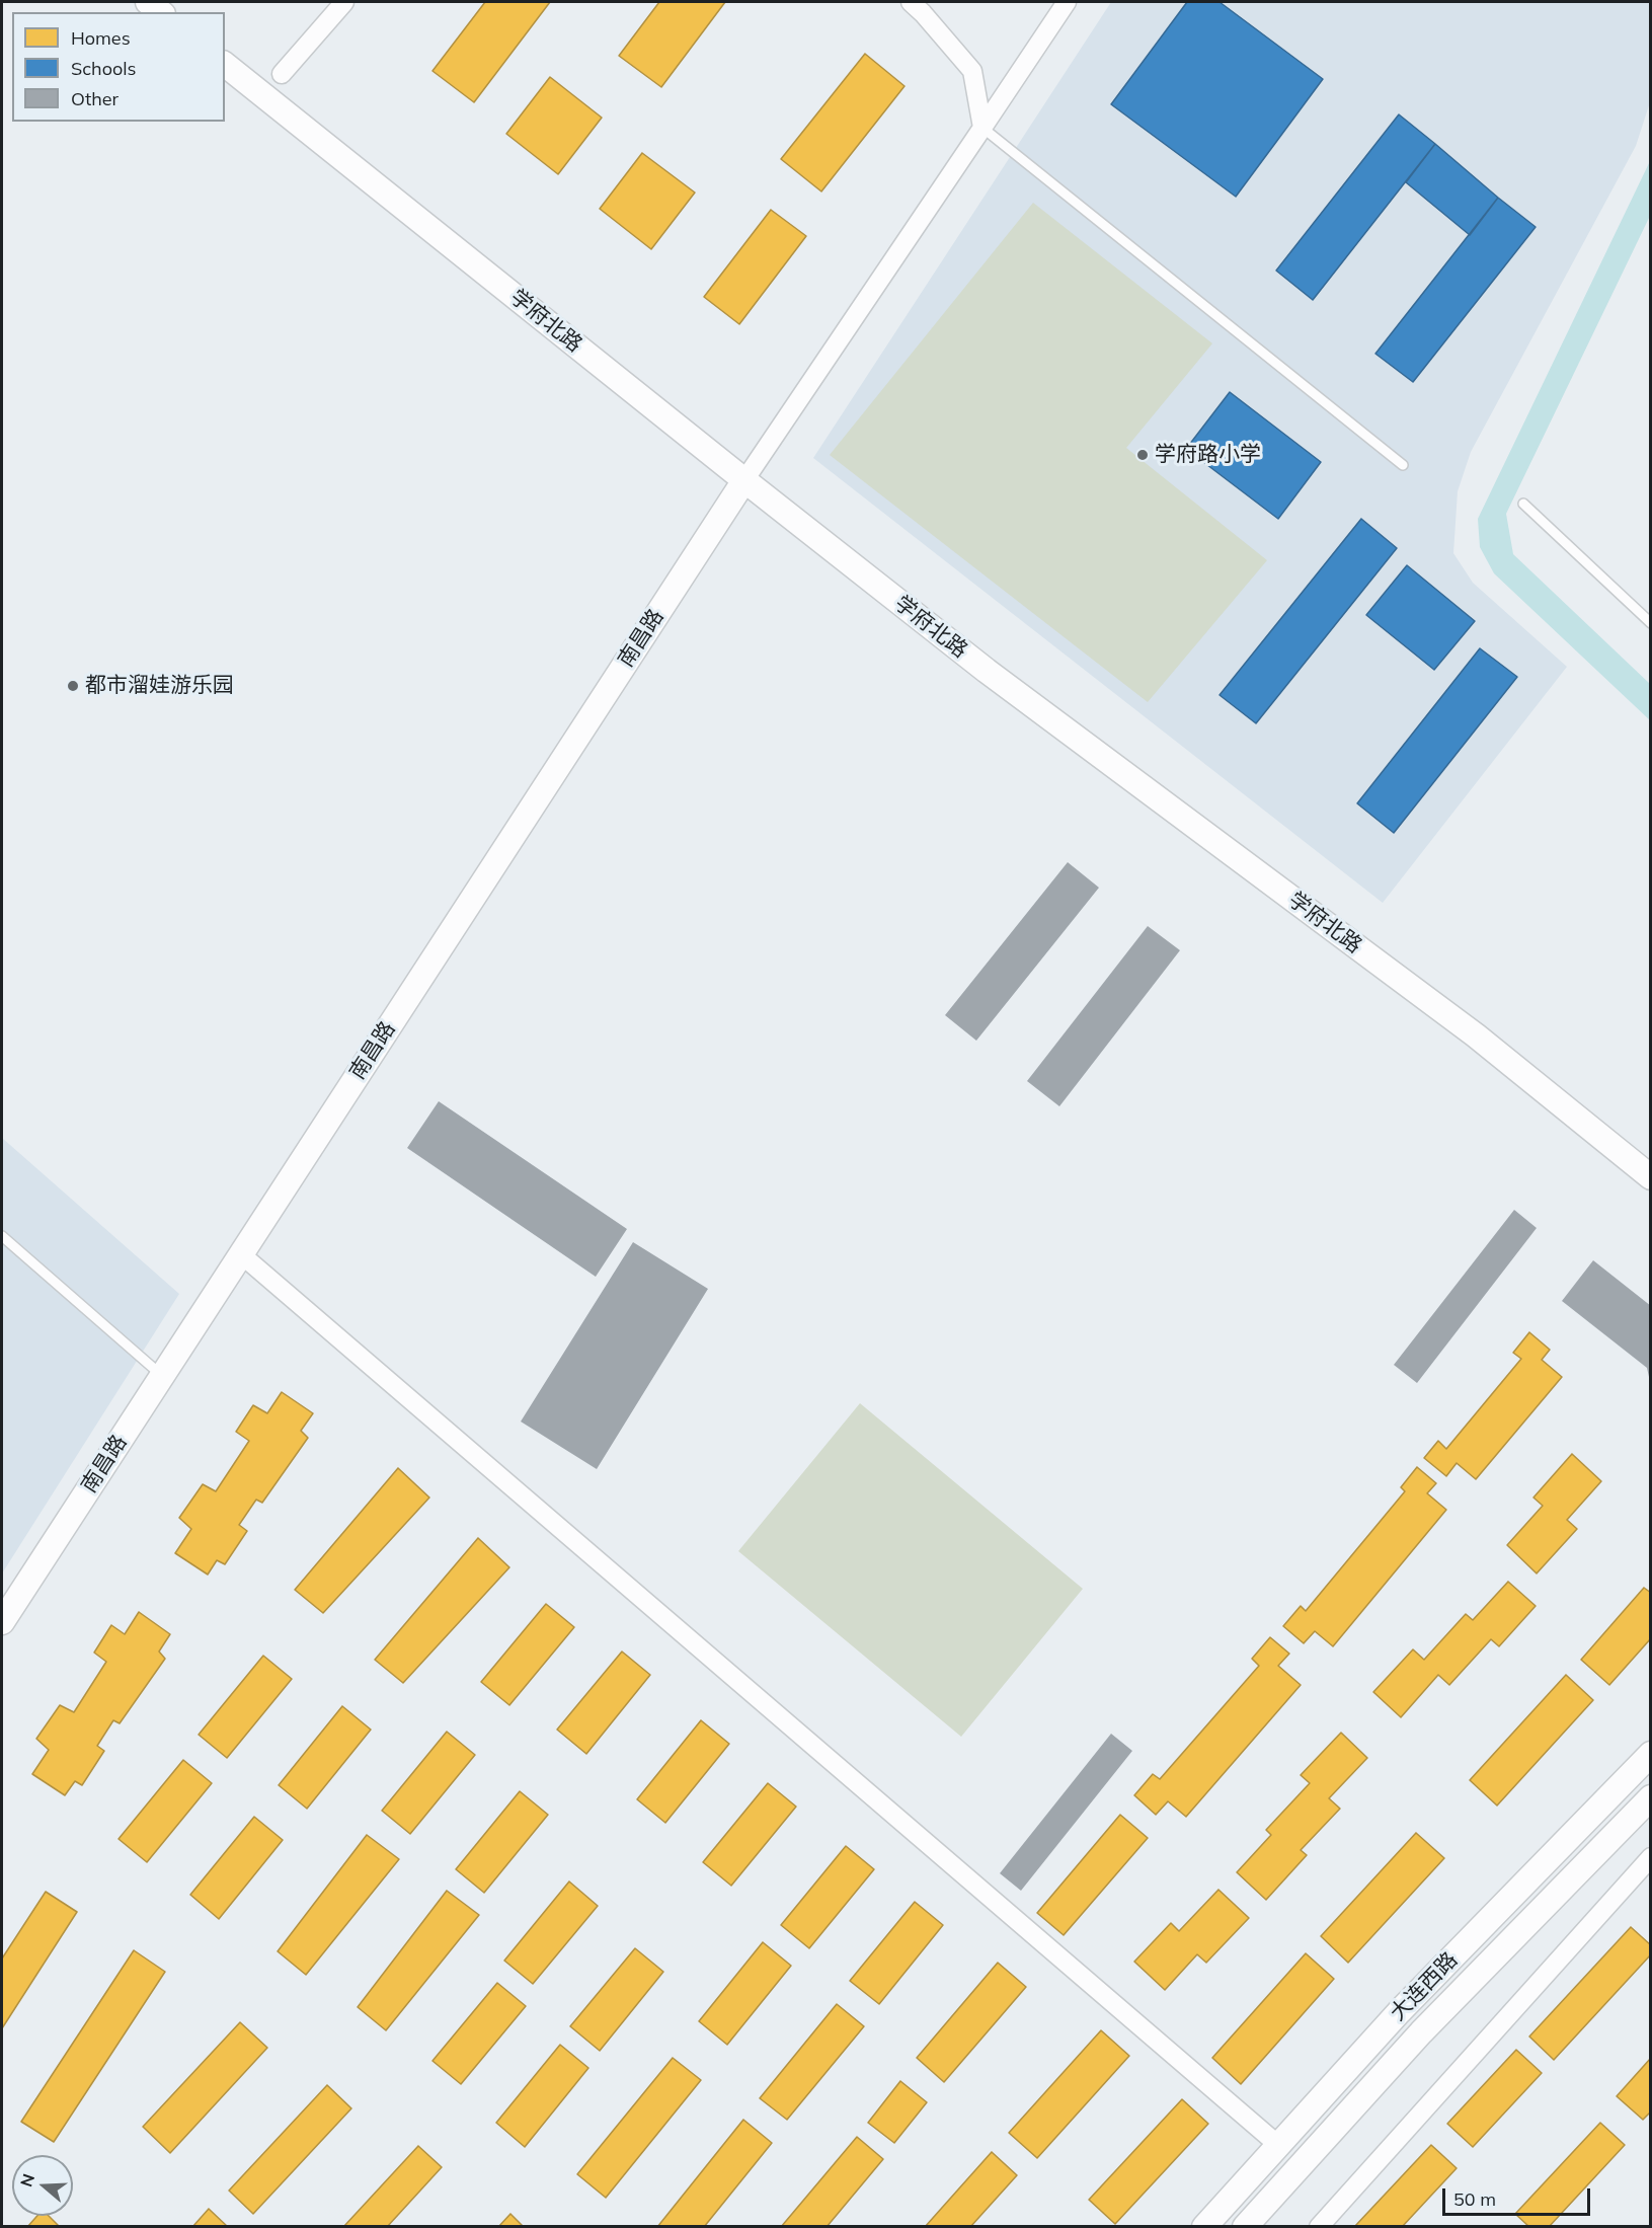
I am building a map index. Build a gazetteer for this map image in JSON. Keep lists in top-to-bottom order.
{
  "streets": {
    "street": ["学府北路", "南昌路", "大连西路"]
  },
  "crossings": [
    ["学府北路", "南昌路"]
  ],
  "places": ["学府路小学", "都市溜娃游乐园"],
  "legend": ["Homes", "Schools", "Other"],
  "scale_bar": "50 m",
  "north": "left"
}
